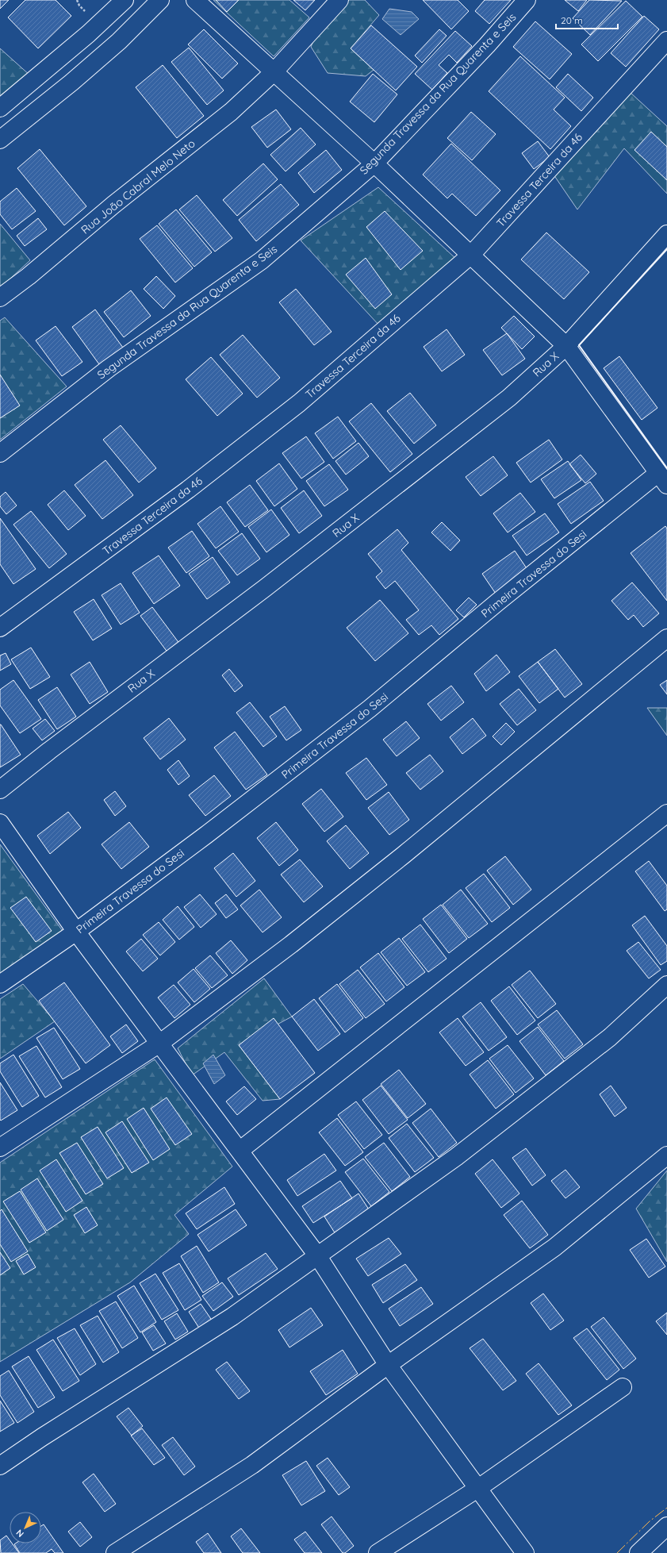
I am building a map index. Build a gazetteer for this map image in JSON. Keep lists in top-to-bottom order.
{
  "streets": {
    "street": [
      "Segunda Travessa da Rua Quarenta e Seis",
      "Travessa Terceira da 46",
      "Rua João Cabral Melo Neto",
      "Rua X",
      "Primeira Travessa do Sesi"
    ]
  },
  "scale_bar": "20 m",
  "north": "bottom left"
}
